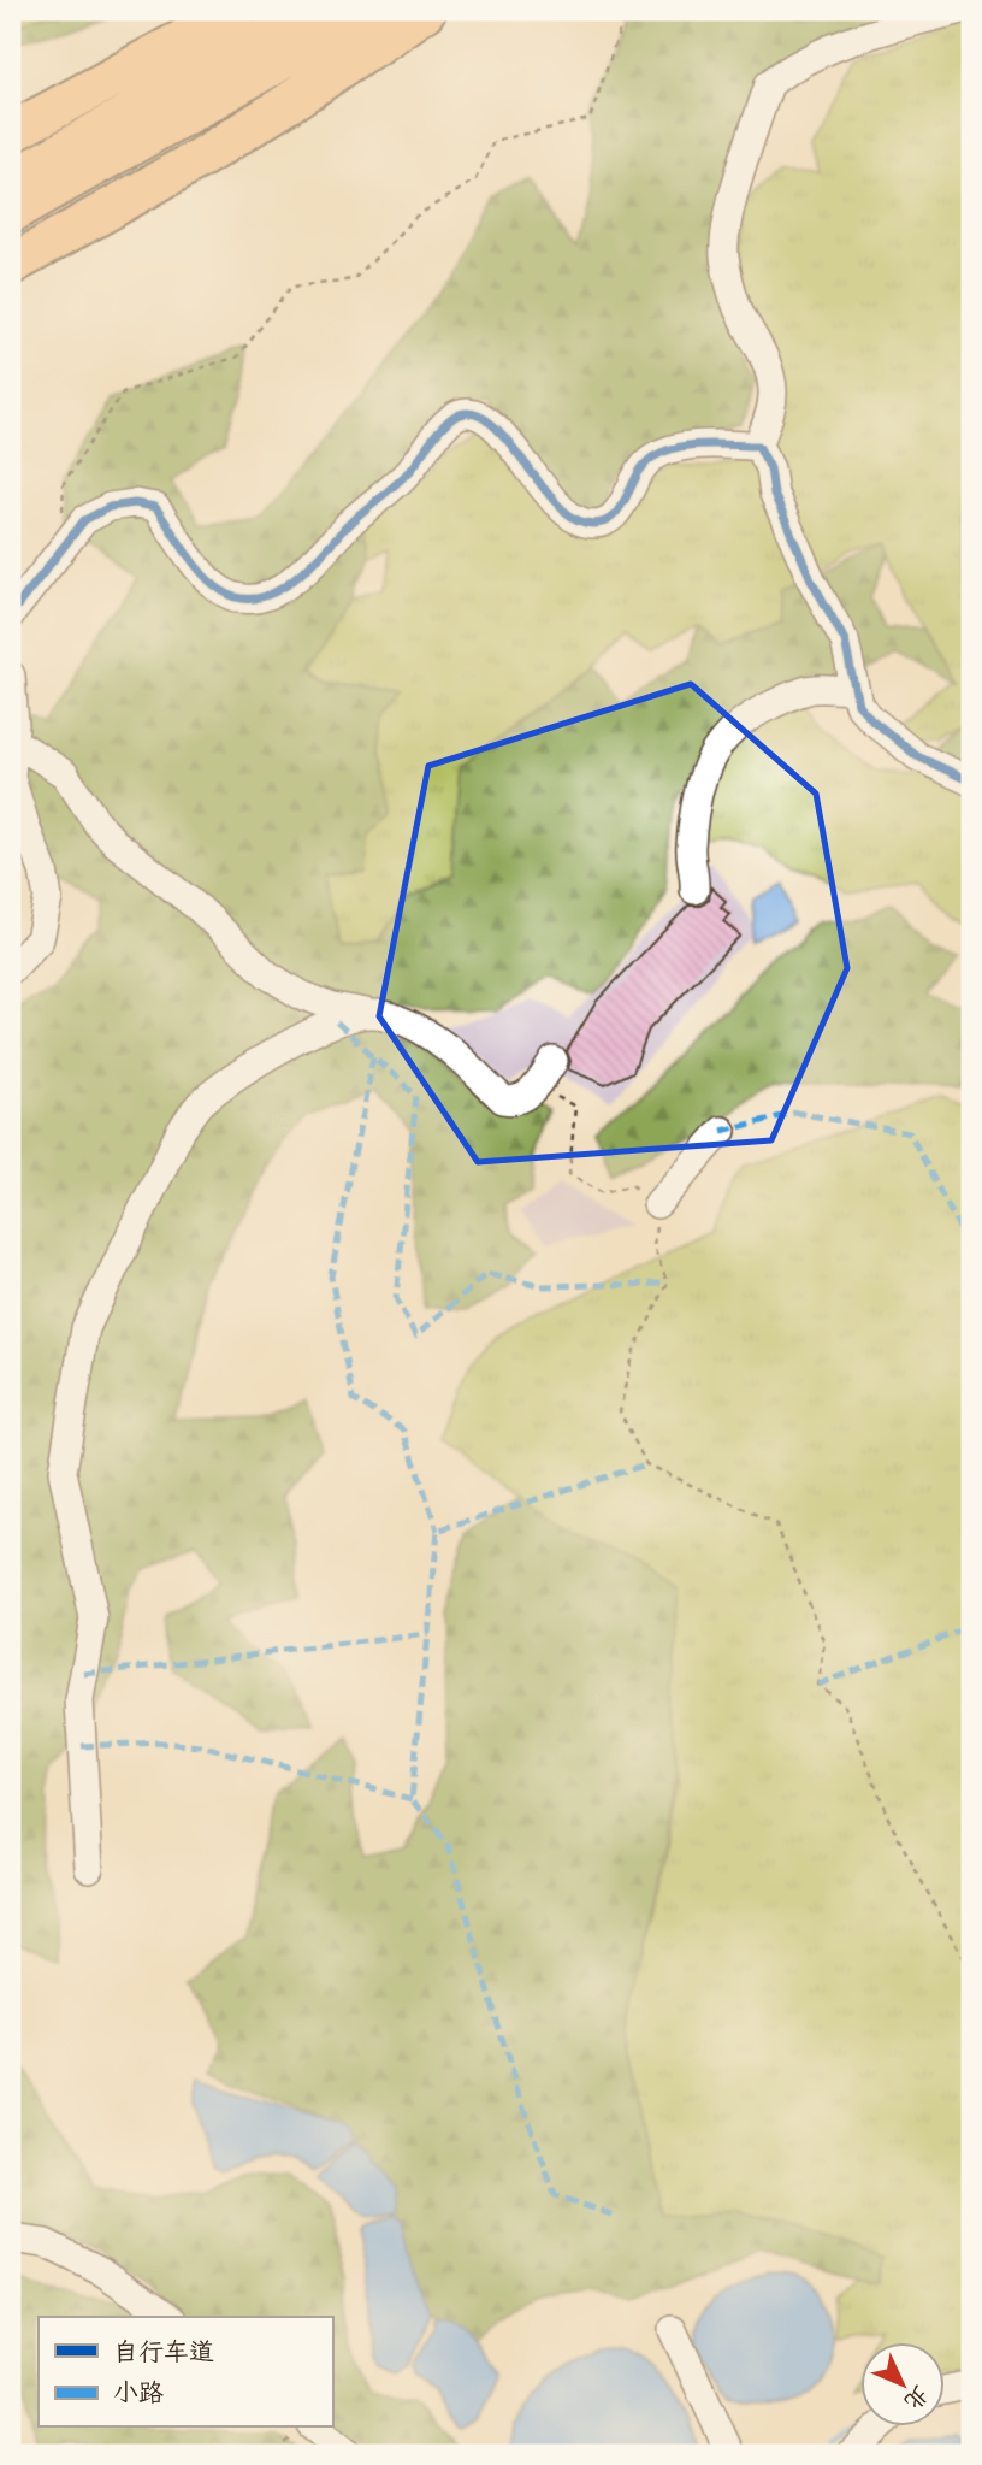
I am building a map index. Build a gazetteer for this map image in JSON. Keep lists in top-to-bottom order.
{
  "legend": ["自行车道", "小路"],
  "north": "bottom right"
}
